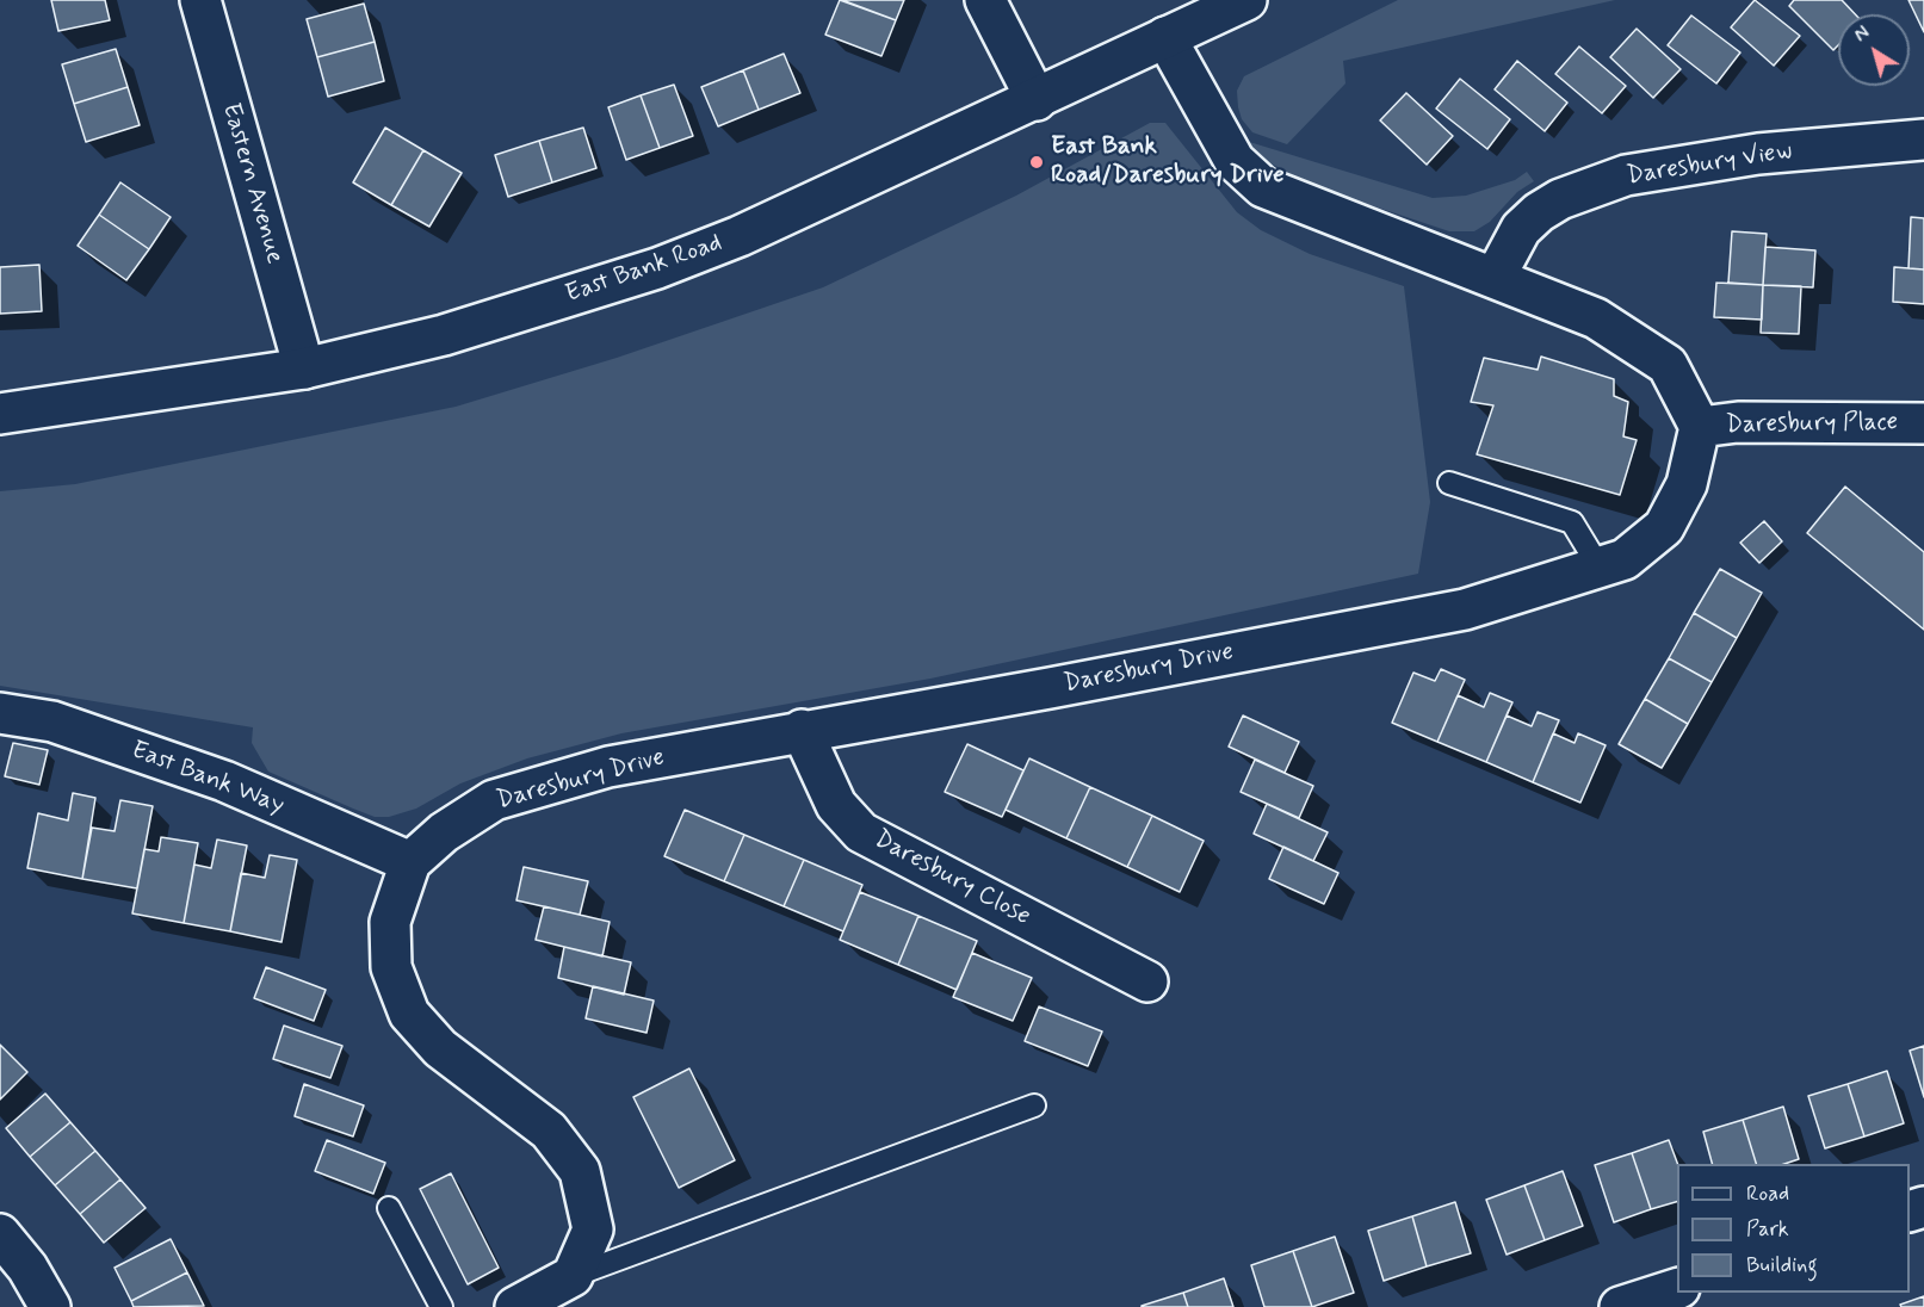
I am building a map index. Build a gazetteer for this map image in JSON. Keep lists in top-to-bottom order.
{
  "streets": {
    "street": [
      "Daresbury View",
      "Eastern Avenue",
      "East Bank Road",
      "Daresbury Place",
      "Daresbury Drive",
      "East Bank Way",
      "Daresbury Close"
    ]
  },
  "crossings": [
    ["Eastern Avenue", "East Bank Road"],
    ["Daresbury Place", "Daresbury Drive"],
    ["Daresbury Drive", "East Bank Way"],
    ["Daresbury Drive", "Daresbury Close"]
  ],
  "places": ["East Bank Road/Daresbury Drive"],
  "legend": ["Road", "Park", "Building"],
  "north": "top left"
}
